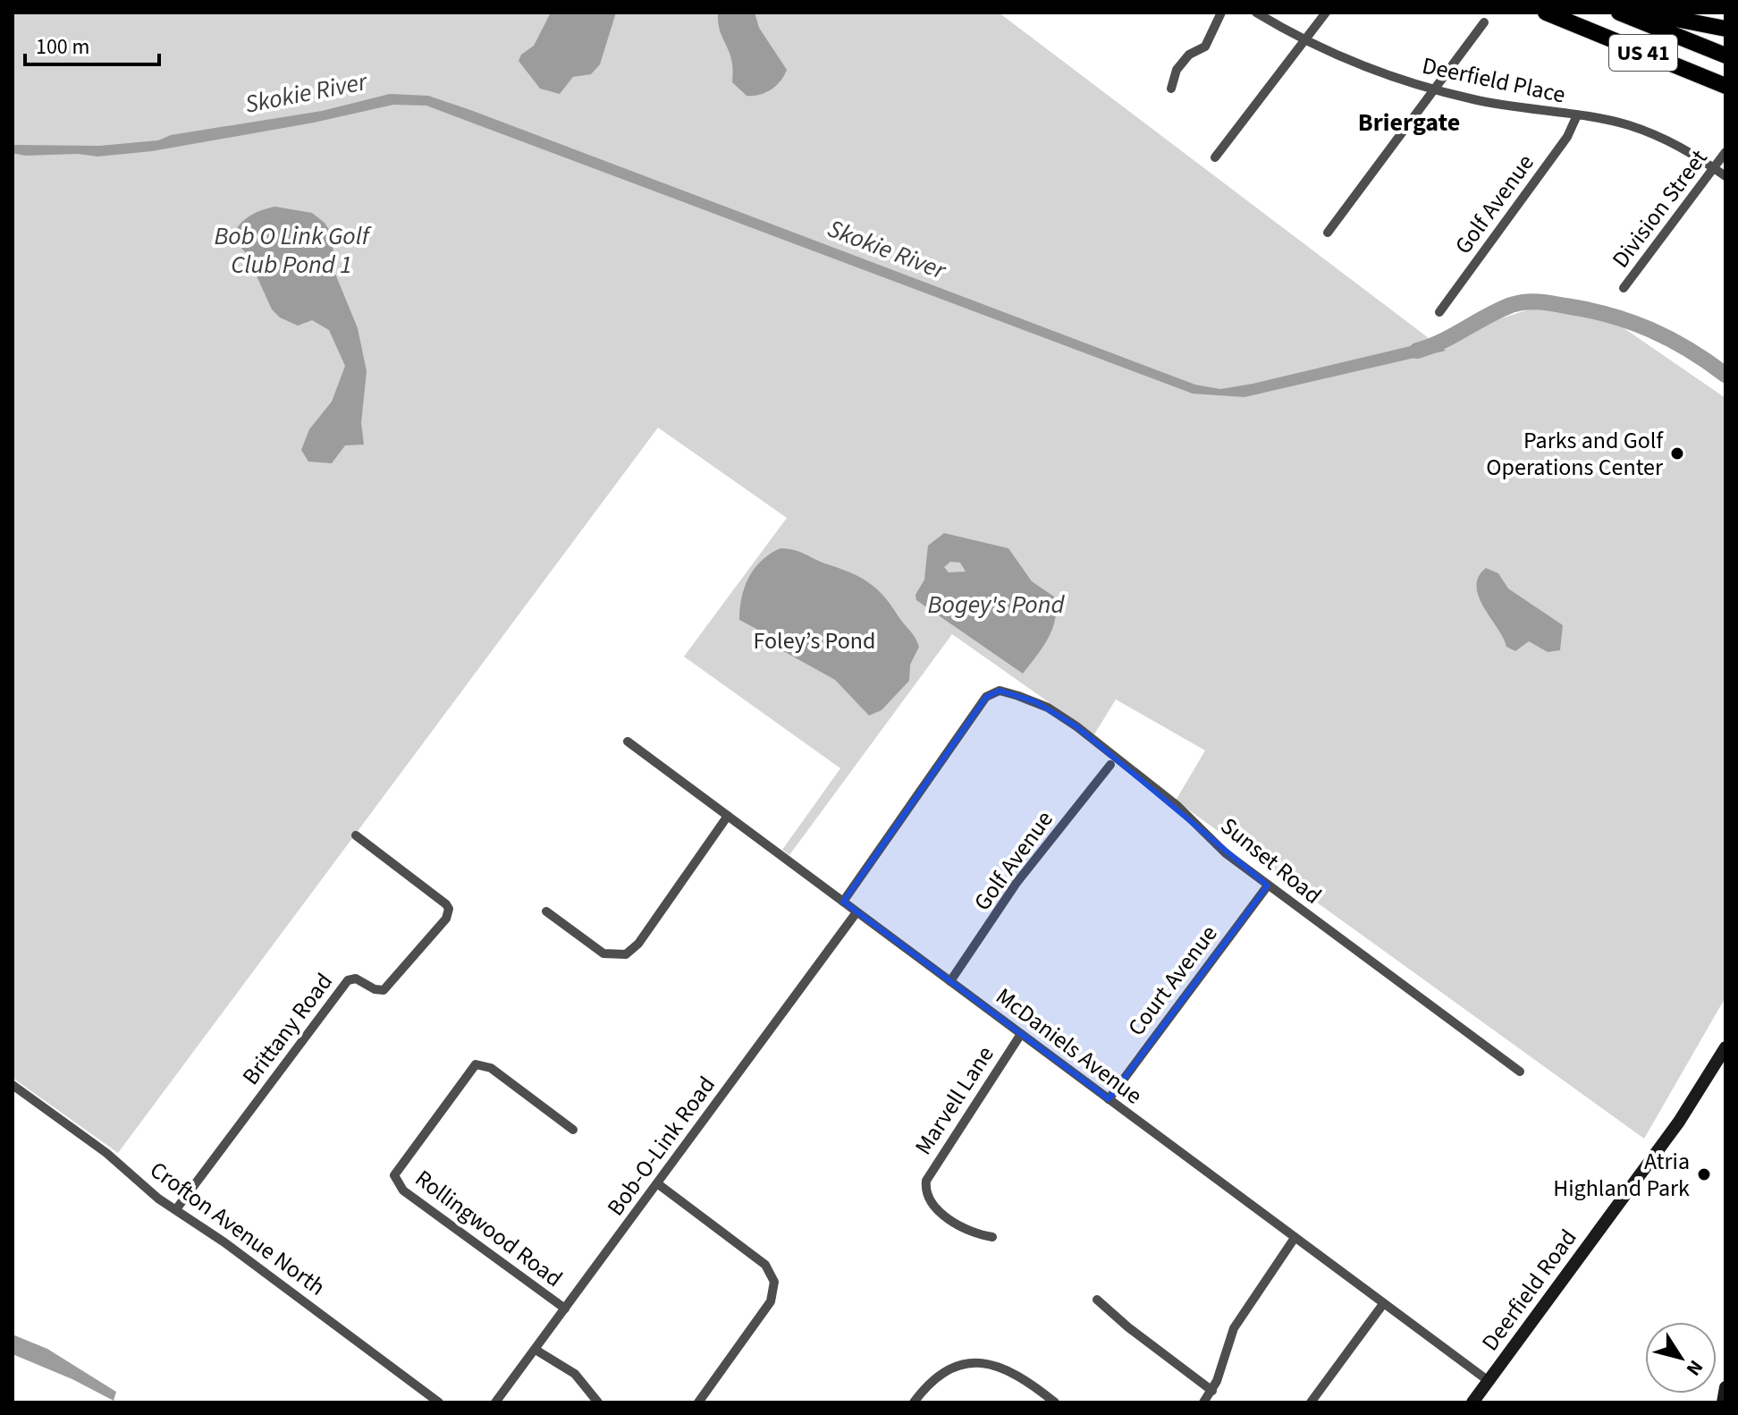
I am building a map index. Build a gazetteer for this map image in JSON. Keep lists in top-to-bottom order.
{
  "streets": {
    "highway": ["US 41"],
    "street": [
      "Deerfield Place",
      "Golf Avenue",
      "Division Street",
      "Sunset Road",
      "Court Avenue",
      "Brittany Road",
      "McDaniels Avenue",
      "Marvell Lane",
      "Bob-O-Link Road",
      "Crofton Avenue North",
      "Rollingwood Road",
      "Deerfield Road"
    ]
  },
  "crossings": [
    ["Deerfield Place", "Golf Avenue"],
    ["Deerfield Place", "Division Street"],
    ["Golf Avenue", "McDaniels Avenue"],
    ["Sunset Road", "Court Avenue"],
    ["Sunset Road", "McDaniels Avenue"],
    ["Court Avenue", "McDaniels Avenue"],
    ["Brittany Road", "Crofton Avenue North"],
    ["McDaniels Avenue", "Marvell Lane"],
    ["McDaniels Avenue", "Bob-O-Link Road"],
    ["McDaniels Avenue", "Deerfield Road"],
    ["Bob-O-Link Road", "Rollingwood Road"]
  ],
  "districts": ["Briergate"],
  "water": ["Skokie River", "Bob O Link Golf Club Pond 1", "Bogey's Pond"],
  "parks": ["Foley’s Pond"],
  "places": ["Parks and Golf Operations Center", "Atria Highland Park"],
  "scale_bar": "100 m",
  "north": "bottom right"
}
